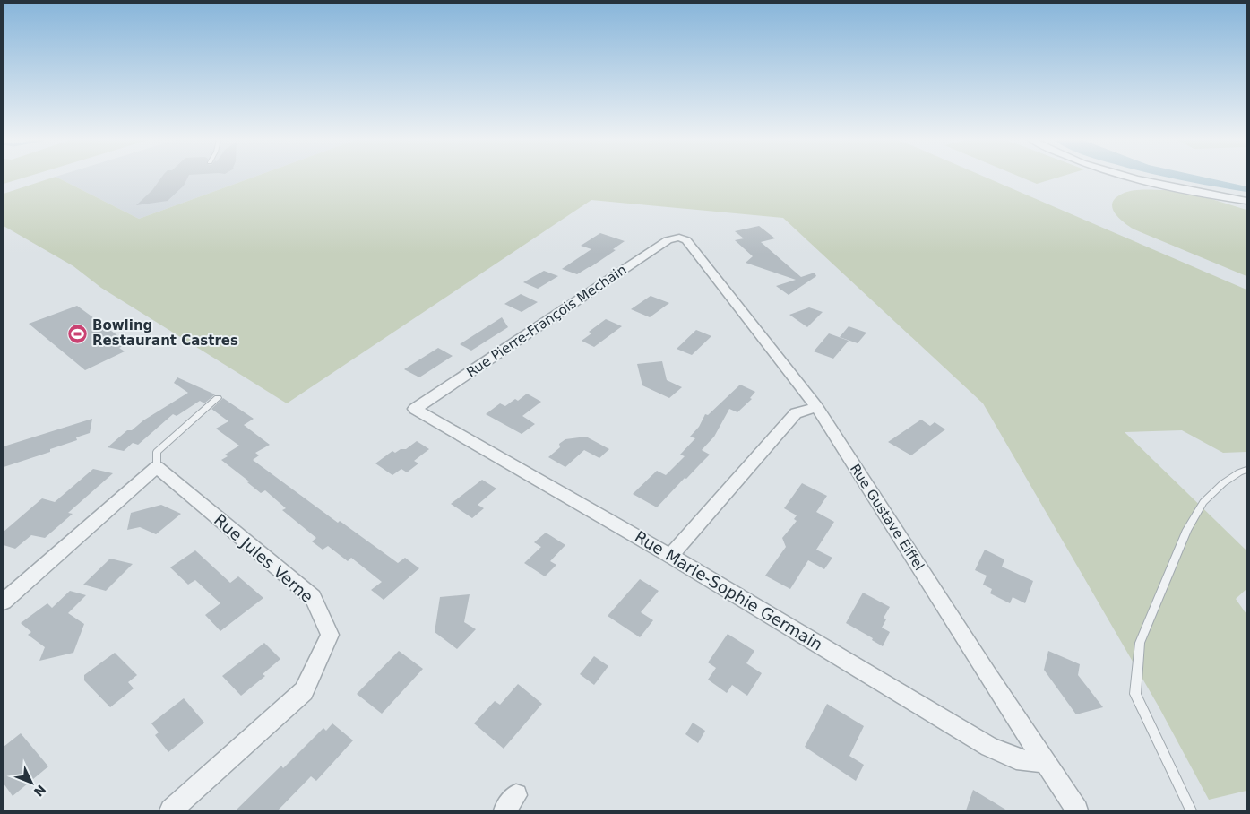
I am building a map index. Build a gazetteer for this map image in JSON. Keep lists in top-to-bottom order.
{
  "streets": {
    "street": [
      "Rue Pierre-François Mechain",
      "Rue Gustave Eiffel",
      "Rue Jules Verne",
      "Rue Marie-Sophie Germain"
    ]
  },
  "crossings": [
    ["Rue Pierre-François Mechain", "Rue Gustave Eiffel"],
    ["Rue Pierre-François Mechain", "Rue Marie-Sophie Germain"],
    ["Rue Gustave Eiffel", "Rue Marie-Sophie Germain"]
  ],
  "places": {
    "sports": ["Bowling Restaurant Castres"]
  },
  "north": "bottom right"
}
